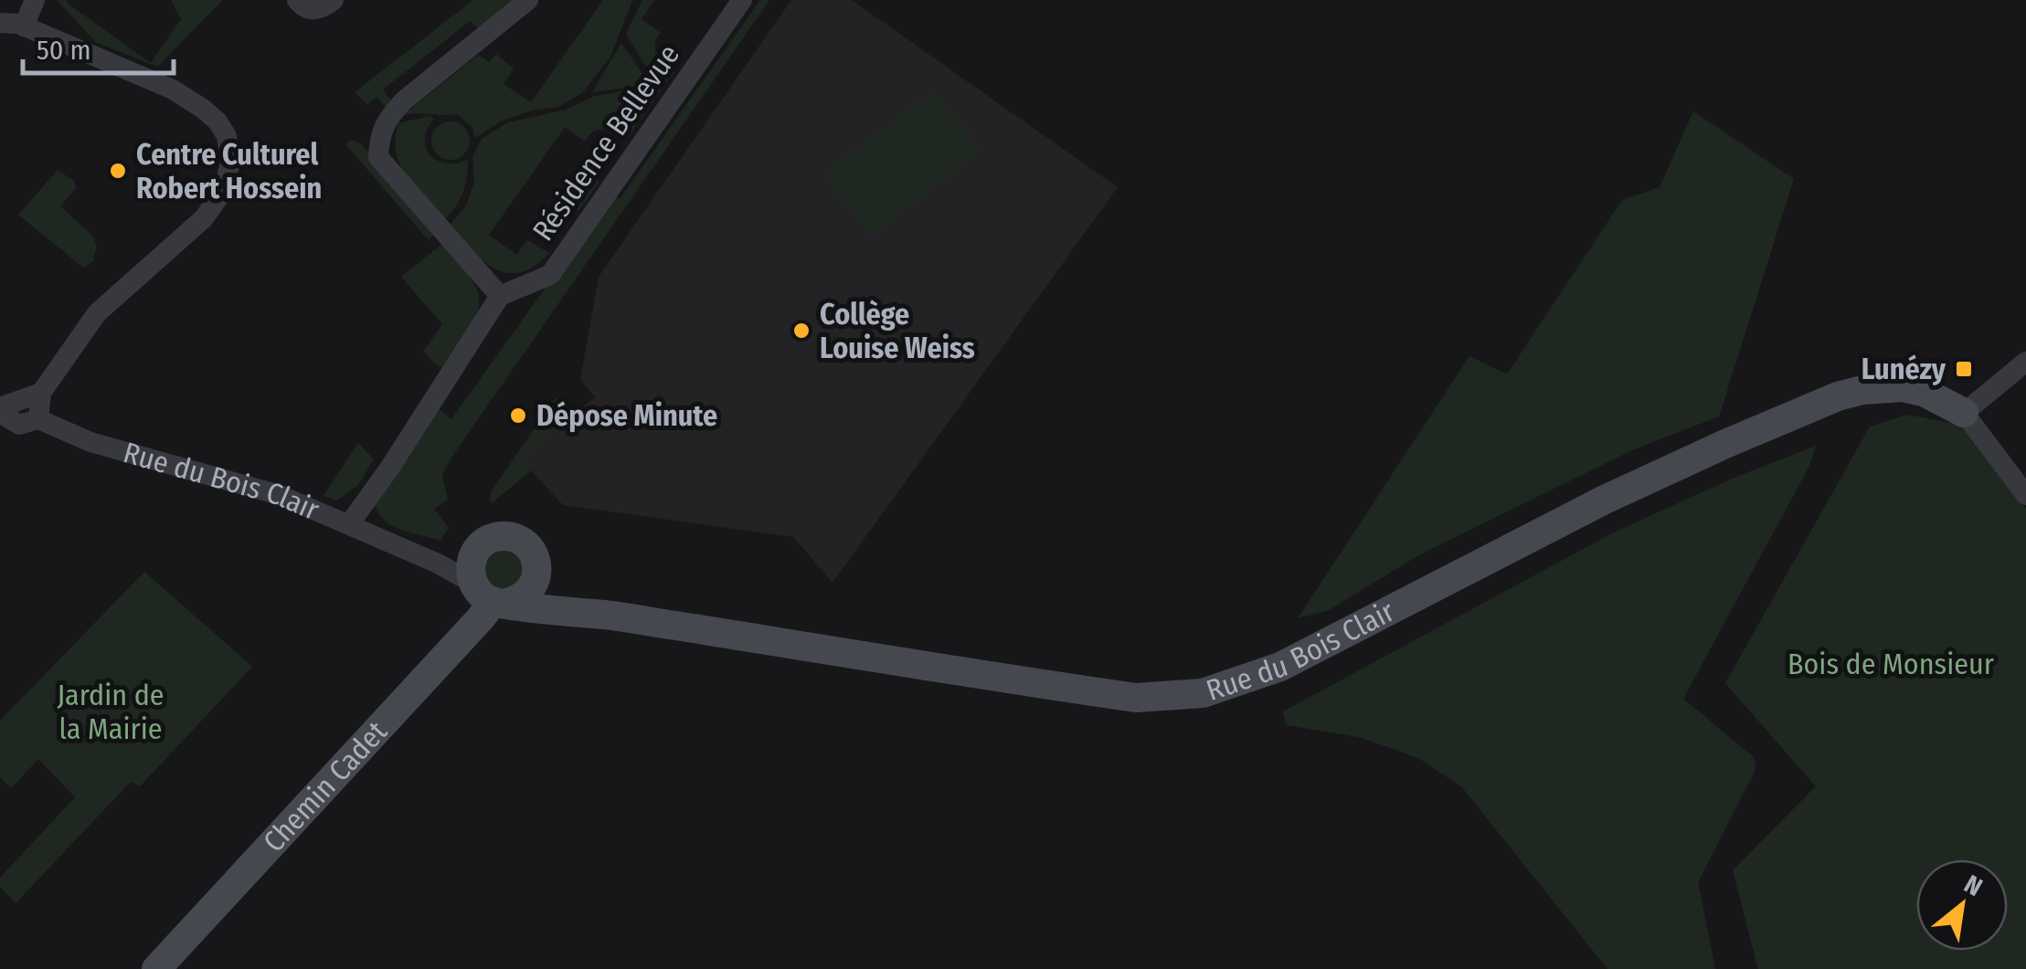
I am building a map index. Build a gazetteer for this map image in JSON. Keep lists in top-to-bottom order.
{
  "streets": {
    "street": ["Résidence Bellevue", "Rue du Bois Clair", "Chemin Cadet"]
  },
  "crossings": [
    ["Rue du Bois Clair", "Chemin Cadet"]
  ],
  "parks": ["Bois de Monsieur", "Jardin de la Mairie"],
  "places": {
    "other": ["Centre Culturel Robert Hossein", "Collège Louise Weiss", "Dépose Minute"],
    "transit": ["Lunézy"]
  },
  "scale_bar": "50 m",
  "north": "top right"
}
